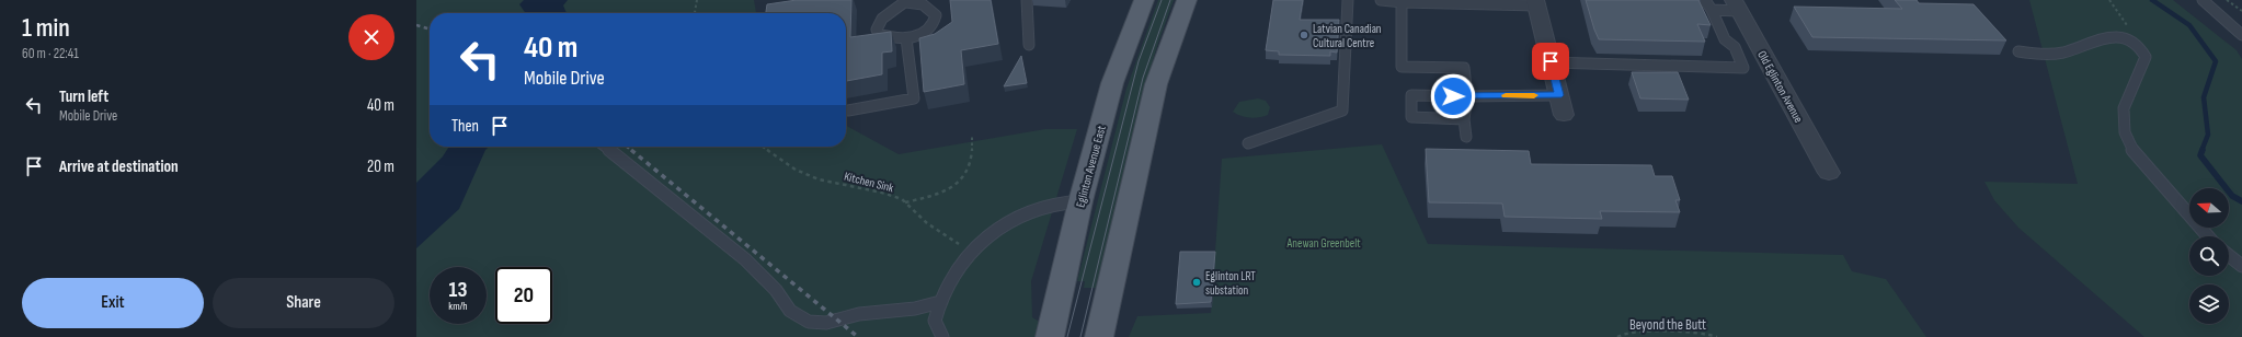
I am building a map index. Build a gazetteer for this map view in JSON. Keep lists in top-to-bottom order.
{
  "streets": {
    "main road": ["Eglinton Avenue East"],
    "street": ["Old Eglinton Avenue"],
    "path": ["Kitchen Sink", "Beyond the Butt"]
  },
  "parks": ["Anewan Greenbelt"],
  "places": ["Latvian Canadian Cultural Centre", "Eglinton LRT substation"],
  "north": "left",
  "page": {
    "heading": ["1 min", "60 m · 22:41"],
    "turn": ["40 m", "Mobile Drive"],
    "list": [
      {
        "name": "Turn left",
        "note": "Mobile Drive",
        "value": "40 m"
      },
      {
        "name": "Arrive at destination",
        "value": "20 m"
      }
    ],
    "then": "Then",
    "speed": "13 km/h",
    "limit": "20",
    "buttons": ["Exit", "Share"]
  }
}
